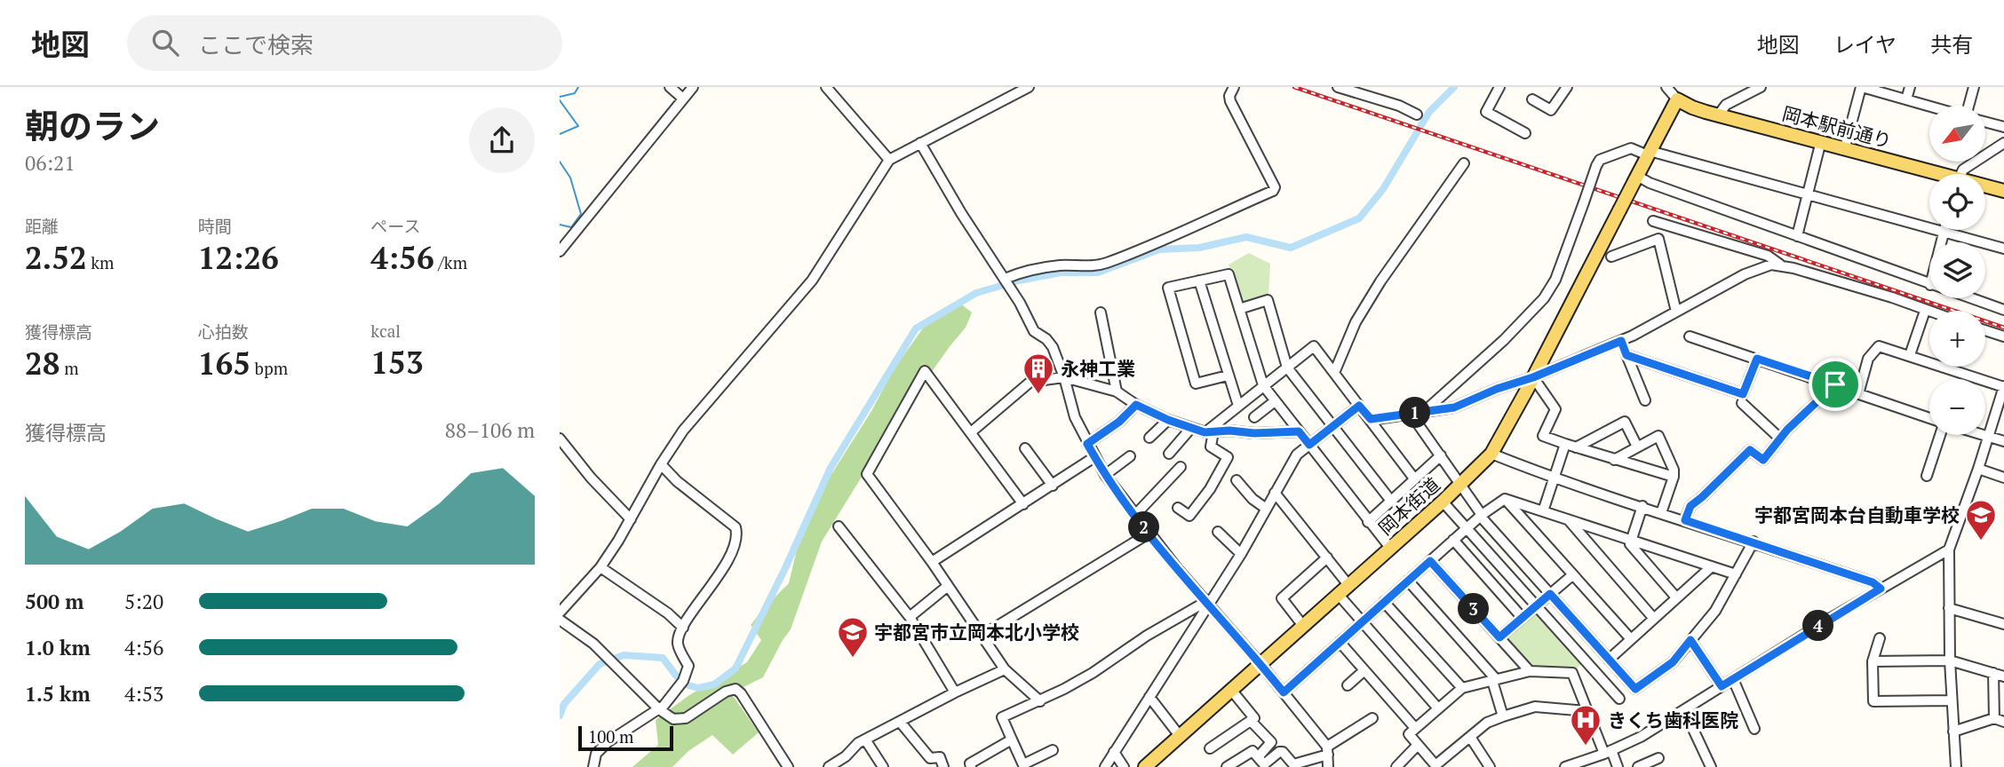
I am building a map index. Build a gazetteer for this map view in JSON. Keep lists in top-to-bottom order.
{
  "streets": {
    "main road": ["岡本駅前通り", "岡本街道"]
  },
  "places": {
    "building": ["永神工業"],
    "school or university": ["宇都宮岡本台自動車学校", "宇都宮市立岡本北小学校"],
    "hospital": ["きくち歯科医院"]
  },
  "scale_bar": "100 m",
  "north": "bottom left",
  "page": {
    "header": "地図",
    "search": "ここで検索",
    "nav": ["地図", "レイヤ", "共有"],
    "heading": ["朝のラン", "06:21"],
    "map_buttons": ["+", "−"],
    "stats": [
      ["距離", "2.52 km"],
      ["時間", "12:26"],
      ["ペース", "4:56 /km"],
      ["獲得標高", "28 m"],
      ["心拍数", "165 bpm"],
      ["kcal", "153"]
    ],
    "pins": [
      "1",
      "2",
      "3",
      "4"
    ],
    "chart": ["獲得標高", "88–106 m"],
    "list": [
      {
        "name": "500 m",
        "note": "5:20"
      },
      {
        "name": "1.0 km",
        "note": "4:56"
      },
      {
        "name": "1.5 km",
        "note": "4:53"
      }
    ],
    "scale": "100 m"
  }
}
